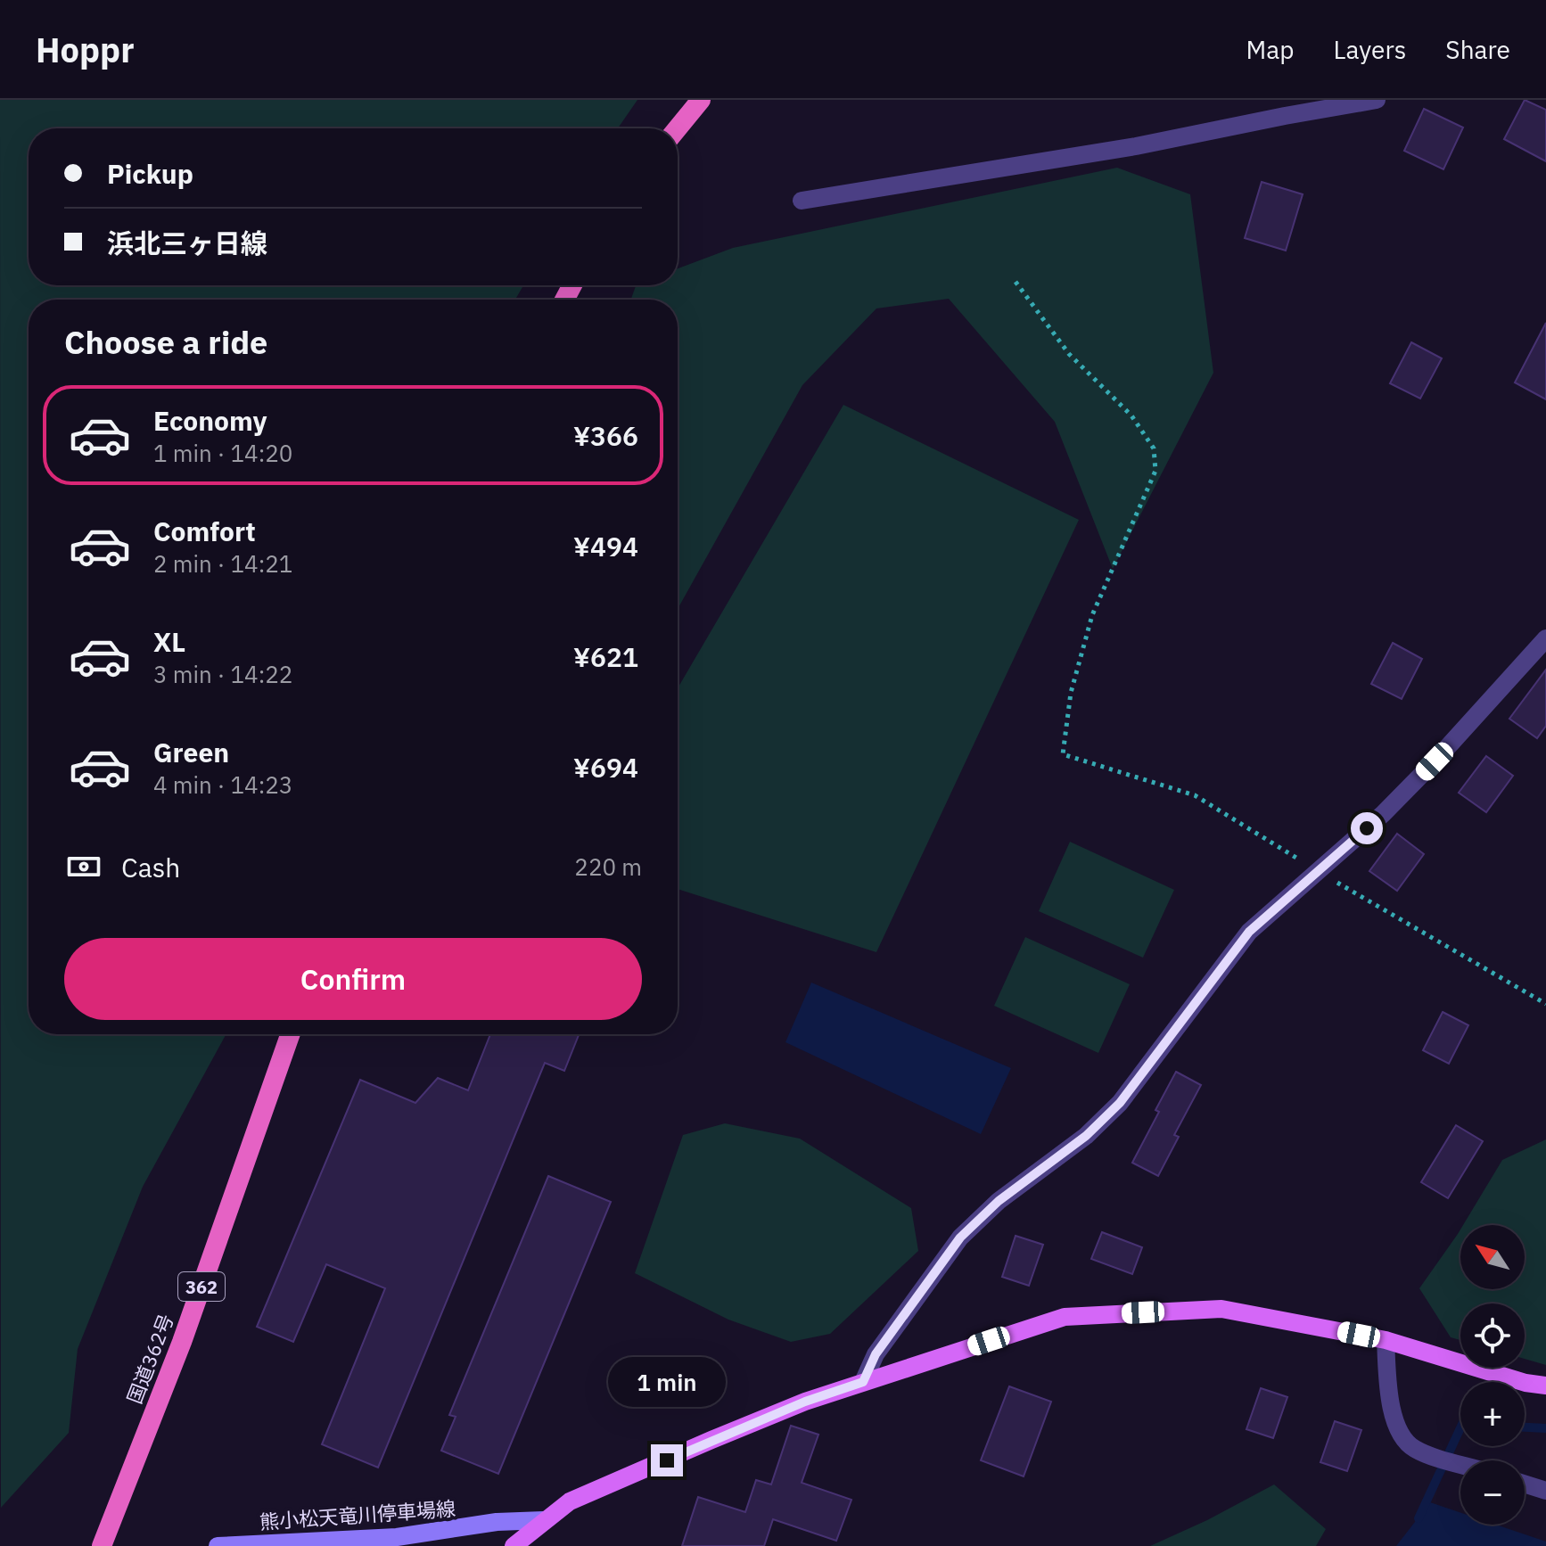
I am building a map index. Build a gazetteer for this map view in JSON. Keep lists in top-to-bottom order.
{
  "streets": {
    "highway": ["362", "国道362号"],
    "main road": ["熊小松天竜川停車場線"]
  },
  "north": "top left",
  "page": {
    "header": "Hoppr",
    "nav": ["Map", "Layers", "Share"],
    "banner": ["Pickup", "浜北三ヶ日線"],
    "heading": "Choose a ride",
    "list": [
      {
        "name": "Economy",
        "note": "1 min · 14:20",
        "value": "¥366"
      },
      {
        "name": "Comfort",
        "note": "2 min · 14:21",
        "value": "¥494"
      },
      {
        "name": "XL",
        "note": "3 min · 14:22",
        "value": "¥621"
      },
      {
        "name": "Green",
        "note": "4 min · 14:23",
        "value": "¥694"
      }
    ],
    "pay": ["Cash", "220 m"],
    "buttons": "Confirm",
    "map_buttons": ["+", "−"],
    "bubble": "1 min"
  }
}
